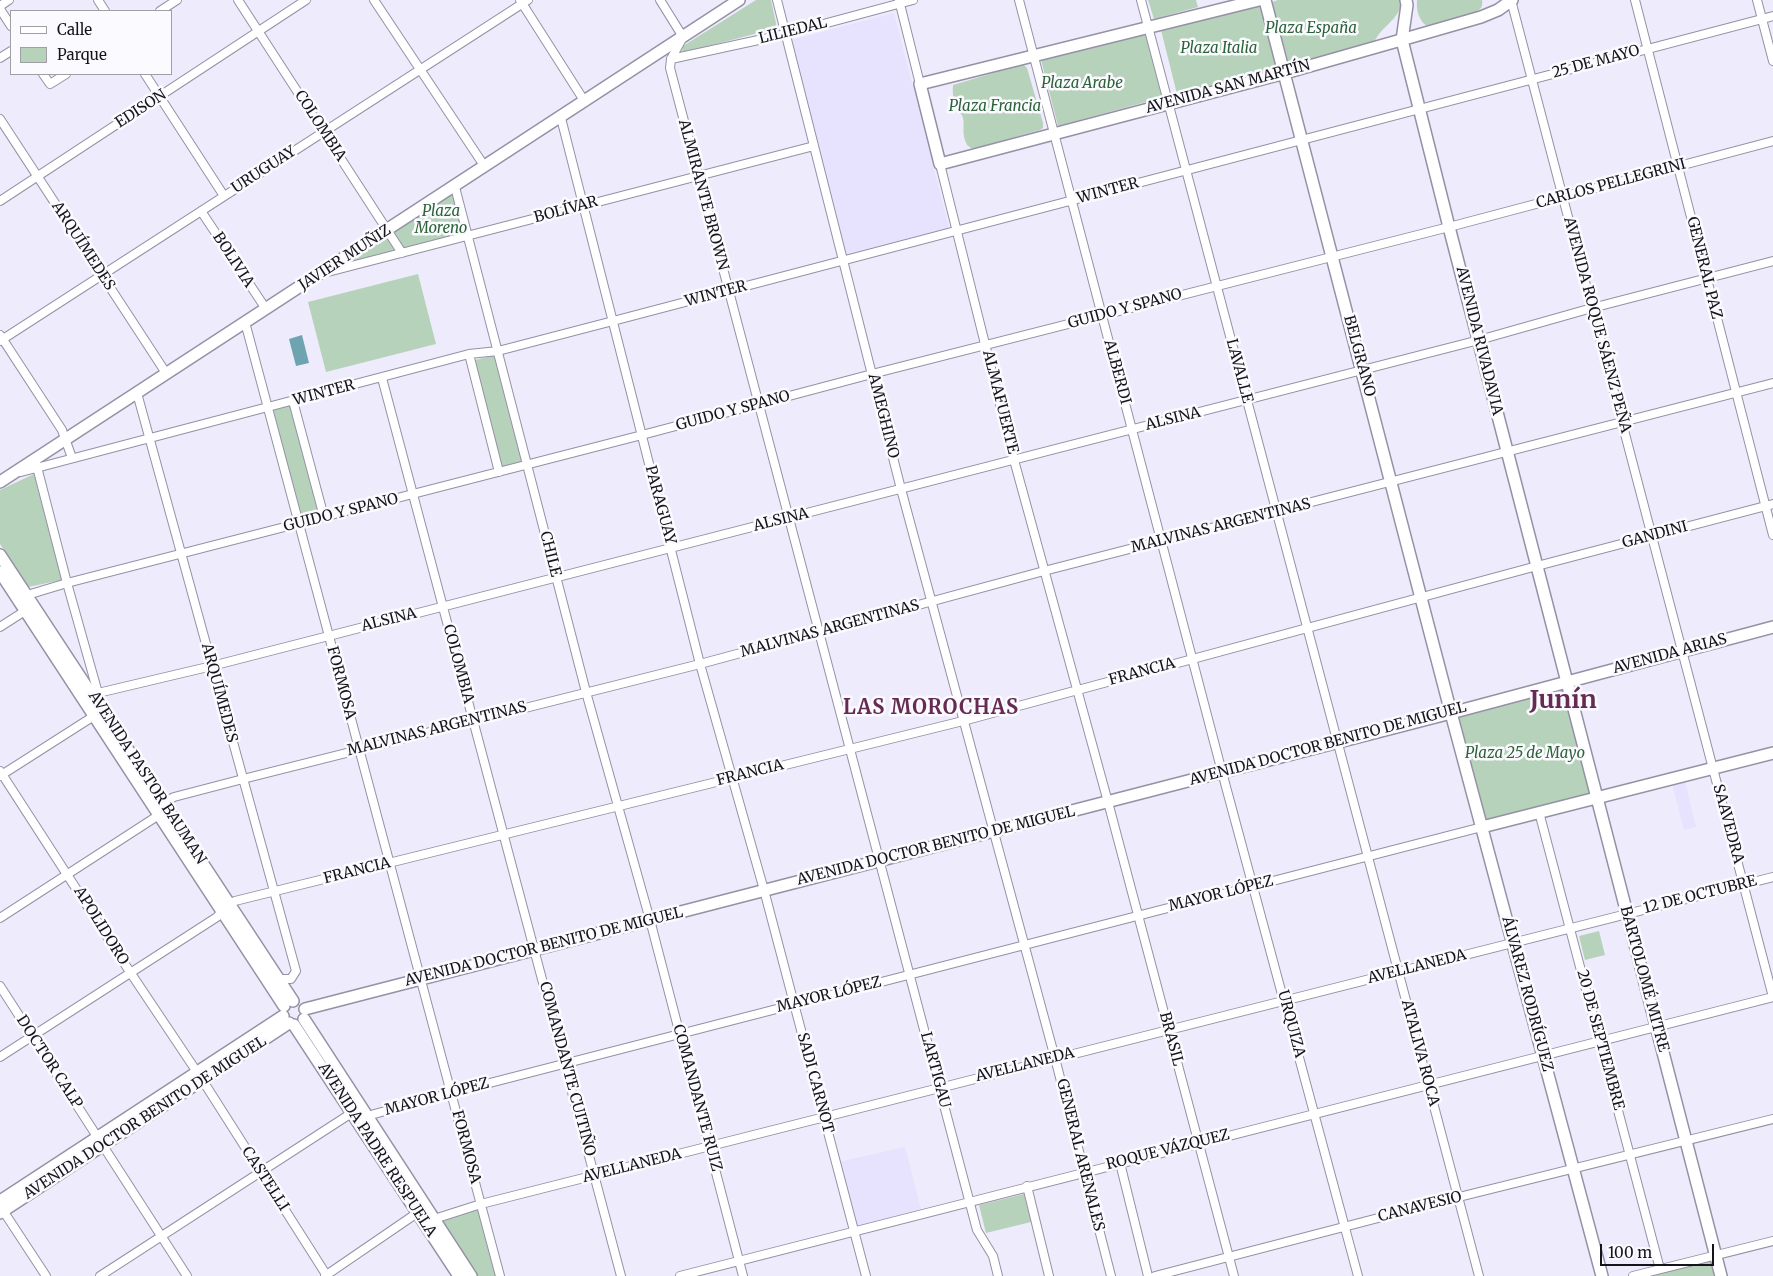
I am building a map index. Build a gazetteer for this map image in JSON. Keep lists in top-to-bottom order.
{
  "streets": {
    "main road": [
      "AVENIDA SAN MARTÍN",
      "JAVIER MUÑIZ",
      "AVENIDA RIVADAVIA",
      "BELGRANO",
      "ALMAFUERTE",
      "AVENIDA ARIAS",
      "AVENIDA DOCTOR BENITO DE MIGUEL",
      "AVENIDA PASTOR BAUMAN",
      "MAYOR LÓPEZ",
      "BARTOLOMÉ MITRE",
      "ÁLVAREZ RODRÍGUEZ",
      "AVENIDA PADRE RESPUELA"
    ],
    "street": [
      "LILIEDAL",
      "25 DE MAYO",
      "EDISON",
      "COLOMBIA",
      "URUGUAY",
      "CARLOS PELLEGRINI",
      "WINTER",
      "ALMIRANTE BROWN",
      "BOLÍVAR",
      "ARQUÍMEDES",
      "BOLIVIA",
      "GENERAL PAZ",
      "GUIDO Y SPANO",
      "AVENIDA ROQUE SÁENZ PEÑA",
      "LAVALLE",
      "ALBERDI",
      "AMEGHINO",
      "ALSINA",
      "PARAGUAY",
      "MALVINAS ARGENTINAS",
      "GANDINI",
      "CHILE",
      "FRANCIA",
      "FORMOSA",
      "SAAVEDRA",
      "12 DE OCTUBRE",
      "APOLIDORO",
      "AVELLANEDA",
      "URQUIZA",
      "BRASIL",
      "20 DE SEPTIEMBRE",
      "ATALIVA ROCA",
      "DOCTOR CALP",
      "COMANDANTE CUITIÑO",
      "LARTIGAU",
      "SADI CARNOT",
      "COMANDANTE RUIZ",
      "ROQUE VÁZQUEZ",
      "GENERAL ARENALES",
      "CASTELLI",
      "CANAVESIO"
    ]
  },
  "crossings": [
    ["LILIEDAL", "ALMIRANTE BROWN"],
    ["LILIEDAL", "ALMAFUERTE"],
    ["LILIEDAL", "AMEGHINO"],
    ["25 DE MAYO", "WINTER"],
    ["25 DE MAYO", "GENERAL PAZ"],
    ["25 DE MAYO", "AVENIDA ROQUE SÁENZ PEÑA"],
    ["25 DE MAYO", "AVENIDA RIVADAVIA"],
    ["AVENIDA SAN MARTÍN", "AVENIDA ROQUE SÁENZ PEÑA"],
    ["AVENIDA SAN MARTÍN", "AVENIDA RIVADAVIA"],
    ["AVENIDA SAN MARTÍN", "BELGRANO"],
    ["AVENIDA SAN MARTÍN", "LAVALLE"],
    ["AVENIDA SAN MARTÍN", "ALBERDI"],
    ["AVENIDA SAN MARTÍN", "ALMAFUERTE"],
    ["EDISON", "COLOMBIA"],
    ["EDISON", "ARQUÍMEDES"],
    ["COLOMBIA", "URUGUAY"],
    ["COLOMBIA", "WINTER"],
    ["COLOMBIA", "BOLÍVAR"],
    ["COLOMBIA", "JAVIER MUÑIZ"],
    ["COLOMBIA", "GUIDO Y SPANO"],
    ["COLOMBIA", "ALSINA"],
    ["COLOMBIA", "MALVINAS ARGENTINAS"],
    ["COLOMBIA", "FRANCIA"],
    ["COLOMBIA", "AVENIDA DOCTOR BENITO DE MIGUEL"],
    ["COLOMBIA", "COMANDANTE CUITIÑO"],
    ["URUGUAY", "ARQUÍMEDES"],
    ["URUGUAY", "BOLIVIA"],
    ["CARLOS PELLEGRINI", "GENERAL PAZ"],
    ["CARLOS PELLEGRINI", "GUIDO Y SPANO"],
    ["CARLOS PELLEGRINI", "AVENIDA ROQUE SÁENZ PEÑA"],
    ["CARLOS PELLEGRINI", "AVENIDA RIVADAVIA"],
    ["WINTER", "ALMIRANTE BROWN"],
    ["WINTER", "ARQUÍMEDES"],
    ["WINTER", "JAVIER MUÑIZ"],
    ["WINTER", "AVENIDA RIVADAVIA"],
    ["WINTER", "BELGRANO"],
    ["WINTER", "LAVALLE"],
    ["WINTER", "ALBERDI"],
    ["WINTER", "ALMAFUERTE"],
    ["WINTER", "AMEGHINO"],
    ["WINTER", "PARAGUAY"],
    ["WINTER", "CHILE"],
    ["WINTER", "FORMOSA"],
    ["ALMIRANTE BROWN", "BOLÍVAR"],
    ["ALMIRANTE BROWN", "GUIDO Y SPANO"],
    ["ALMIRANTE BROWN", "ALSINA"],
    ["ALMIRANTE BROWN", "MALVINAS ARGENTINAS"],
    ["ALMIRANTE BROWN", "FRANCIA"],
    ["ALMIRANTE BROWN", "AVENIDA DOCTOR BENITO DE MIGUEL"],
    ["ALMIRANTE BROWN", "LARTIGAU"],
    ["BOLÍVAR", "JAVIER MUÑIZ"],
    ["BOLÍVAR", "AMEGHINO"],
    ["BOLÍVAR", "PARAGUAY"],
    ["BOLÍVAR", "CHILE"],
    ["ARQUÍMEDES", "JAVIER MUÑIZ"],
    ["ARQUÍMEDES", "GUIDO Y SPANO"],
    ["ARQUÍMEDES", "ALSINA"],
    ["ARQUÍMEDES", "MALVINAS ARGENTINAS"],
    ["ARQUÍMEDES", "FRANCIA"],
    ["ARQUÍMEDES", "AVENIDA PASTOR BAUMAN"],
    ["JAVIER MUÑIZ", "BOLIVIA"],
    ["JAVIER MUÑIZ", "PARAGUAY"],
    ["JAVIER MUÑIZ", "CHILE"],
    ["JAVIER MUÑIZ", "FORMOSA"],
    ["GENERAL PAZ", "ALSINA"],
    ["GENERAL PAZ", "MALVINAS ARGENTINAS"],
    ["GENERAL PAZ", "GANDINI"],
    ["GUIDO Y SPANO", "AVENIDA RIVADAVIA"],
    ["GUIDO Y SPANO", "BELGRANO"],
    ["GUIDO Y SPANO", "LAVALLE"],
    ["GUIDO Y SPANO", "ALBERDI"],
    ["GUIDO Y SPANO", "ALMAFUERTE"],
    ["GUIDO Y SPANO", "AMEGHINO"],
    ["GUIDO Y SPANO", "PARAGUAY"],
    ["GUIDO Y SPANO", "CHILE"],
    ["GUIDO Y SPANO", "FORMOSA"],
    ["GUIDO Y SPANO", "AVENIDA PASTOR BAUMAN"],
    ["AVENIDA ROQUE SÁENZ PEÑA", "ALSINA"],
    ["AVENIDA ROQUE SÁENZ PEÑA", "MALVINAS ARGENTINAS"],
    ["AVENIDA ROQUE SÁENZ PEÑA", "GANDINI"],
    ["AVENIDA ROQUE SÁENZ PEÑA", "AVENIDA ARIAS"],
    ["AVENIDA ROQUE SÁENZ PEÑA", "SAAVEDRA"],
    ["AVENIDA RIVADAVIA", "ALSINA"],
    ["AVENIDA RIVADAVIA", "MALVINAS ARGENTINAS"],
    ["AVENIDA RIVADAVIA", "GANDINI"],
    ["AVENIDA RIVADAVIA", "AVENIDA ARIAS"],
    ["AVENIDA RIVADAVIA", "FRANCIA"],
    ["AVENIDA RIVADAVIA", "AVENIDA DOCTOR BENITO DE MIGUEL"],
    ["AVENIDA RIVADAVIA", "BARTOLOMÉ MITRE"],
    ["BELGRANO", "ALSINA"],
    ["BELGRANO", "MALVINAS ARGENTINAS"],
    ["BELGRANO", "FRANCIA"],
    ["BELGRANO", "AVENIDA DOCTOR BENITO DE MIGUEL"],
    ["BELGRANO", "ÁLVAREZ RODRÍGUEZ"],
    ["LAVALLE", "ALSINA"],
    ["LAVALLE", "MALVINAS ARGENTINAS"],
    ["LAVALLE", "FRANCIA"],
    ["LAVALLE", "AVENIDA DOCTOR BENITO DE MIGUEL"],
    ["LAVALLE", "ATALIVA ROCA"],
    ["ALBERDI", "ALSINA"],
    ["ALBERDI", "MALVINAS ARGENTINAS"],
    ["ALBERDI", "FRANCIA"],
    ["ALBERDI", "AVENIDA DOCTOR BENITO DE MIGUEL"],
    ["ALBERDI", "URQUIZA"],
    ["ALMAFUERTE", "ALSINA"],
    ["ALMAFUERTE", "MALVINAS ARGENTINAS"],
    ["ALMAFUERTE", "FRANCIA"],
    ["ALMAFUERTE", "AVENIDA DOCTOR BENITO DE MIGUEL"],
    ["ALMAFUERTE", "BRASIL"],
    ["AMEGHINO", "ALSINA"],
    ["AMEGHINO", "MALVINAS ARGENTINAS"],
    ["AMEGHINO", "FRANCIA"],
    ["AMEGHINO", "AVENIDA DOCTOR BENITO DE MIGUEL"],
    ["AMEGHINO", "GENERAL ARENALES"],
    ["ALSINA", "PARAGUAY"],
    ["ALSINA", "CHILE"],
    ["ALSINA", "FORMOSA"],
    ["ALSINA", "AVENIDA PASTOR BAUMAN"],
    ["PARAGUAY", "MALVINAS ARGENTINAS"],
    ["PARAGUAY", "FRANCIA"],
    ["PARAGUAY", "AVENIDA DOCTOR BENITO DE MIGUEL"],
    ["PARAGUAY", "SADI CARNOT"],
    ["MALVINAS ARGENTINAS", "CHILE"],
    ["MALVINAS ARGENTINAS", "FORMOSA"],
    ["MALVINAS ARGENTINAS", "AVENIDA PASTOR BAUMAN"],
    ["MALVINAS ARGENTINAS", "APOLIDORO"],
    ["GANDINI", "FRANCIA"],
    ["CHILE", "FRANCIA"],
    ["CHILE", "AVENIDA DOCTOR BENITO DE MIGUEL"],
    ["CHILE", "COMANDANTE RUIZ"],
    ["AVENIDA ARIAS", "AVENIDA DOCTOR BENITO DE MIGUEL"],
    ["AVENIDA ARIAS", "SAAVEDRA"],
    ["AVENIDA ARIAS", "BARTOLOMÉ MITRE"],
    ["FRANCIA", "FORMOSA"],
    ["FRANCIA", "AVENIDA PASTOR BAUMAN"],
    ["FRANCIA", "APOLIDORO"],
    ["FRANCIA", "DOCTOR CALP"],
    ["FORMOSA", "AVENIDA DOCTOR BENITO DE MIGUEL"],
    ["FORMOSA", "MAYOR LÓPEZ"],
    ["FORMOSA", "AVELLANEDA"],
    ["AVENIDA DOCTOR BENITO DE MIGUEL", "AVENIDA PASTOR BAUMAN"],
    ["AVENIDA DOCTOR BENITO DE MIGUEL", "APOLIDORO"],
    ["AVENIDA DOCTOR BENITO DE MIGUEL", "BARTOLOMÉ MITRE"],
    ["AVENIDA DOCTOR BENITO DE MIGUEL", "ÁLVAREZ RODRÍGUEZ"],
    ["AVENIDA DOCTOR BENITO DE MIGUEL", "URQUIZA"],
    ["AVENIDA DOCTOR BENITO DE MIGUEL", "BRASIL"],
    ["AVENIDA DOCTOR BENITO DE MIGUEL", "ATALIVA ROCA"],
    ["AVENIDA DOCTOR BENITO DE MIGUEL", "DOCTOR CALP"],
    ["AVENIDA DOCTOR BENITO DE MIGUEL", "COMANDANTE CUITIÑO"],
    ["AVENIDA DOCTOR BENITO DE MIGUEL", "LARTIGAU"],
    ["AVENIDA DOCTOR BENITO DE MIGUEL", "SADI CARNOT"],
    ["AVENIDA DOCTOR BENITO DE MIGUEL", "COMANDANTE RUIZ"],
    ["AVENIDA DOCTOR BENITO DE MIGUEL", "AVENIDA PADRE RESPUELA"],
    ["AVENIDA DOCTOR BENITO DE MIGUEL", "GENERAL ARENALES"],
    ["AVENIDA DOCTOR BENITO DE MIGUEL", "CASTELLI"],
    ["AVENIDA PASTOR BAUMAN", "AVENIDA PADRE RESPUELA"],
    ["SAAVEDRA", "MAYOR LÓPEZ"],
    ["SAAVEDRA", "12 DE OCTUBRE"],
    ["SAAVEDRA", "ROQUE VÁZQUEZ"],
    ["MAYOR LÓPEZ", "BARTOLOMÉ MITRE"],
    ["MAYOR LÓPEZ", "ÁLVAREZ RODRÍGUEZ"],
    ["MAYOR LÓPEZ", "URQUIZA"],
    ["MAYOR LÓPEZ", "BRASIL"],
    ["MAYOR LÓPEZ", "20 DE SEPTIEMBRE"],
    ["MAYOR LÓPEZ", "ATALIVA ROCA"],
    ["MAYOR LÓPEZ", "COMANDANTE CUITIÑO"],
    ["MAYOR LÓPEZ", "LARTIGAU"],
    ["MAYOR LÓPEZ", "SADI CARNOT"],
    ["MAYOR LÓPEZ", "COMANDANTE RUIZ"],
    ["MAYOR LÓPEZ", "AVENIDA PADRE RESPUELA"],
    ["MAYOR LÓPEZ", "GENERAL ARENALES"],
    ["12 DE OCTUBRE", "AVELLANEDA"],
    ["12 DE OCTUBRE", "BARTOLOMÉ MITRE"],
    ["APOLIDORO", "CASTELLI"],
    ["AVELLANEDA", "BARTOLOMÉ MITRE"],
    ["AVELLANEDA", "ÁLVAREZ RODRÍGUEZ"],
    ["AVELLANEDA", "URQUIZA"],
    ["AVELLANEDA", "BRASIL"],
    ["AVELLANEDA", "20 DE SEPTIEMBRE"],
    ["AVELLANEDA", "ATALIVA ROCA"],
    ["AVELLANEDA", "COMANDANTE CUITIÑO"],
    ["AVELLANEDA", "LARTIGAU"],
    ["AVELLANEDA", "SADI CARNOT"],
    ["AVELLANEDA", "COMANDANTE RUIZ"],
    ["AVELLANEDA", "AVENIDA PADRE RESPUELA"],
    ["AVELLANEDA", "GENERAL ARENALES"],
    ["BARTOLOMÉ MITRE", "ROQUE VÁZQUEZ"],
    ["BARTOLOMÉ MITRE", "CANAVESIO"],
    ["ÁLVAREZ RODRÍGUEZ", "ROQUE VÁZQUEZ"],
    ["ÁLVAREZ RODRÍGUEZ", "CANAVESIO"],
    ["URQUIZA", "ROQUE VÁZQUEZ"],
    ["URQUIZA", "CANAVESIO"],
    ["BRASIL", "ROQUE VÁZQUEZ"],
    ["BRASIL", "CANAVESIO"],
    ["20 DE SEPTIEMBRE", "ROQUE VÁZQUEZ"],
    ["20 DE SEPTIEMBRE", "CANAVESIO"],
    ["ATALIVA ROCA", "ROQUE VÁZQUEZ"],
    ["ATALIVA ROCA", "CANAVESIO"],
    ["LARTIGAU", "ROQUE VÁZQUEZ"],
    ["SADI CARNOT", "ROQUE VÁZQUEZ"],
    ["COMANDANTE RUIZ", "ROQUE VÁZQUEZ"],
    ["ROQUE VÁZQUEZ", "GENERAL ARENALES"]
  ],
  "districts": ["Junín", "LAS MOROCHAS"],
  "parks": [
    "Plaza España",
    "Plaza Italia",
    "Plaza Arabe",
    "Plaza Francia",
    "Plaza Moreno",
    "Plaza 25 de Mayo"
  ],
  "legend": ["Calle", "Parque"],
  "scale_bar": "100 m"
}
